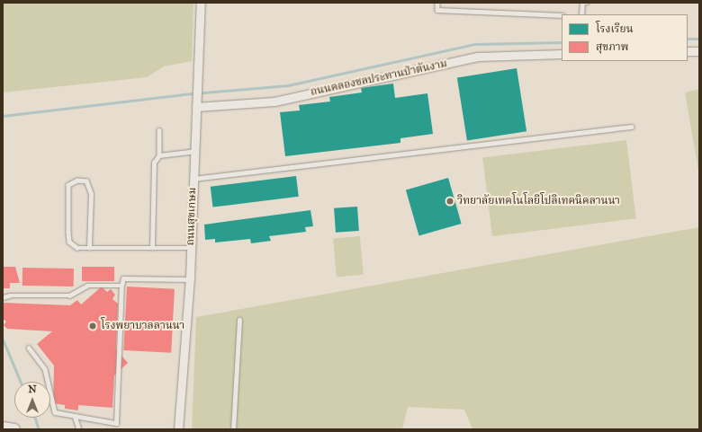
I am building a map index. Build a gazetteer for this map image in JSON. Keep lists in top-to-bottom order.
{
  "streets": {
    "street": ["ถนนคลองชลประทานป่าตันงาม", "ถนนสุขเกษม"]
  },
  "crossings": [
    ["ถนนคลองชลประทานป่าตันงาม", "ถนนสุขเกษม"]
  ],
  "places": ["วิทยาลัยเทคโนโลยีโปลิเทคนิคลานนา", "โรงพยาบาลลานนา"],
  "legend": ["โรงเรียน", "สุขภาพ"],
  "north": "top"
}
